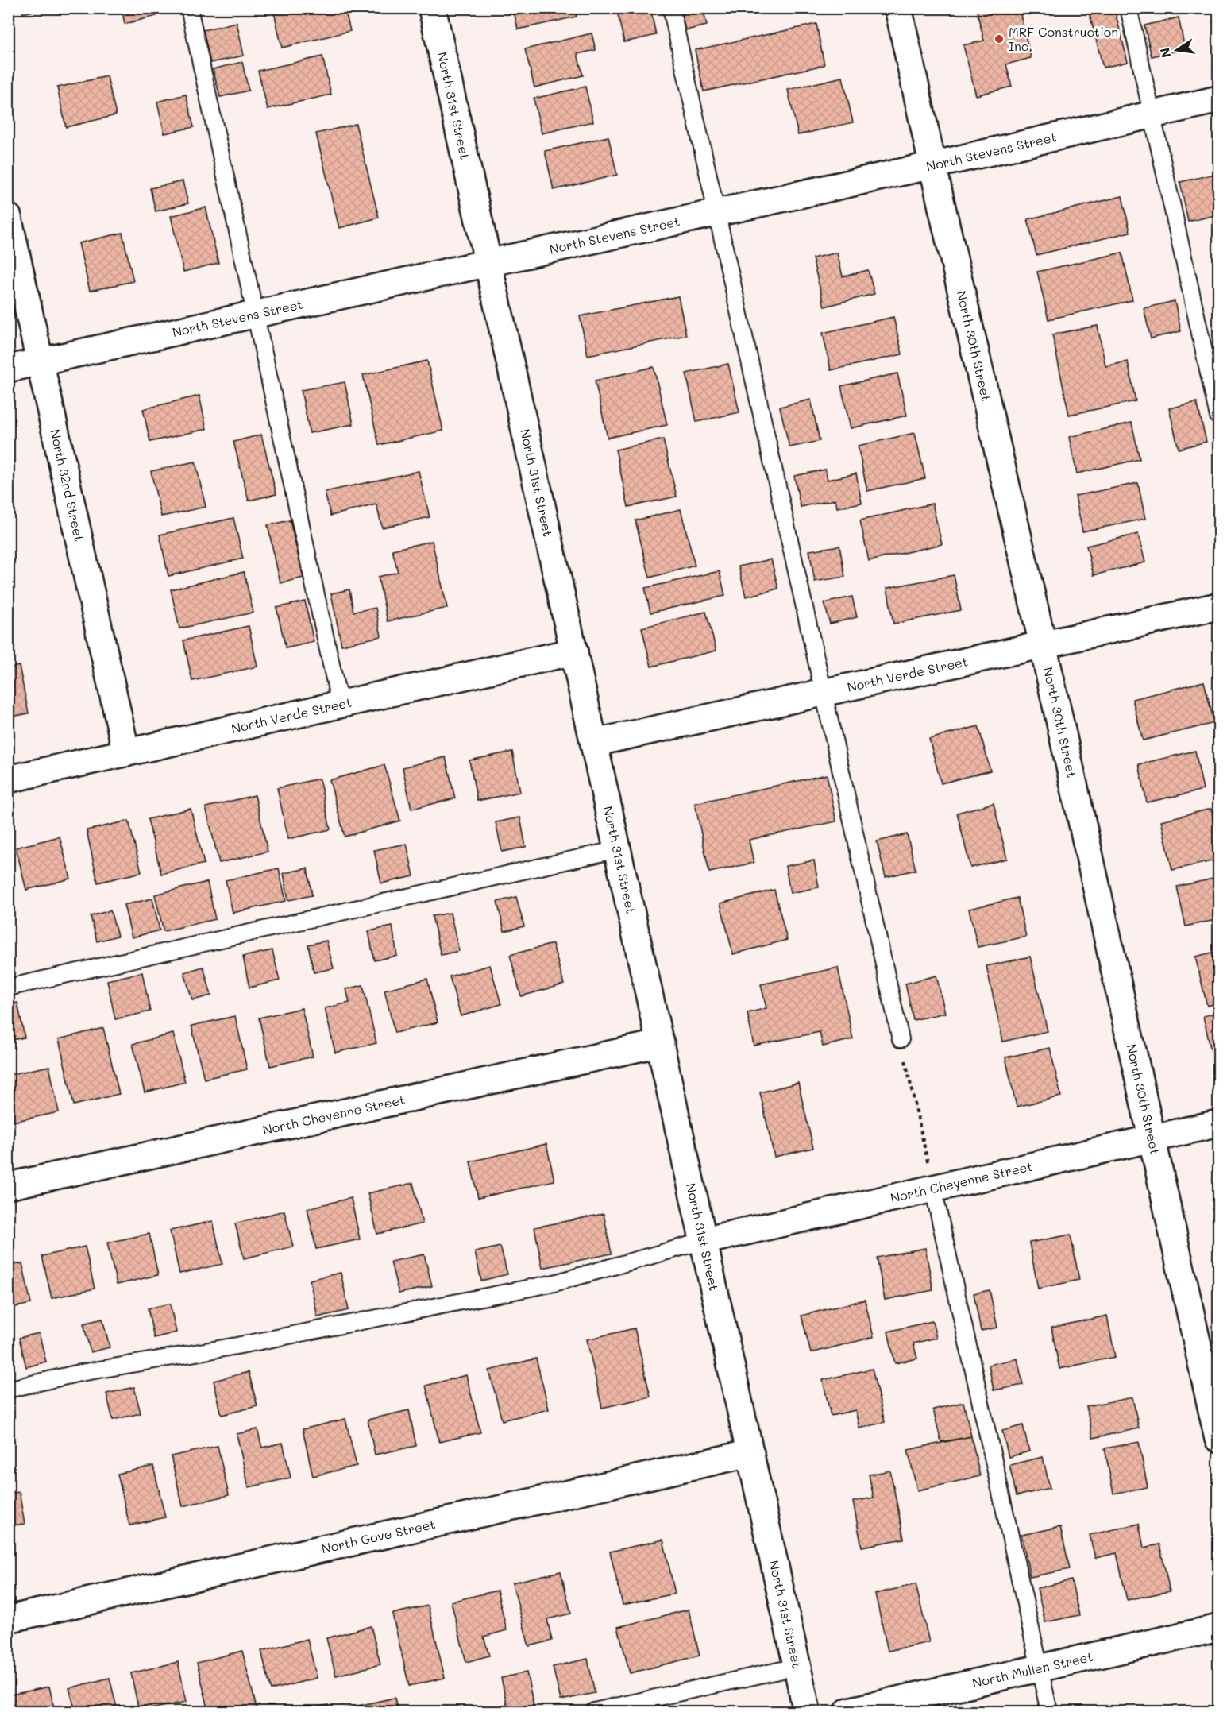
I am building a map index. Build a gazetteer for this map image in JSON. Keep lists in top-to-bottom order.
{
  "streets": {
    "street": [
      "North 31st Street",
      "North Stevens Street",
      "North 30th Street",
      "North 32nd Street",
      "North Verde Street",
      "North Cheyenne Street",
      "North Gove Street",
      "North Mullen Street"
    ]
  },
  "crossings": [
    ["North 31st Street", "North Stevens Street"],
    ["North 31st Street", "North Verde Street"],
    ["North 31st Street", "North Cheyenne Street"],
    ["North 31st Street", "North Gove Street"],
    ["North Stevens Street", "North 30th Street"],
    ["North Stevens Street", "North 32nd Street"],
    ["North 30th Street", "North Verde Street"],
    ["North 30th Street", "North Cheyenne Street"],
    ["North 32nd Street", "North Verde Street"]
  ],
  "places": ["MRF Construction Inc."],
  "north": "left"
}
